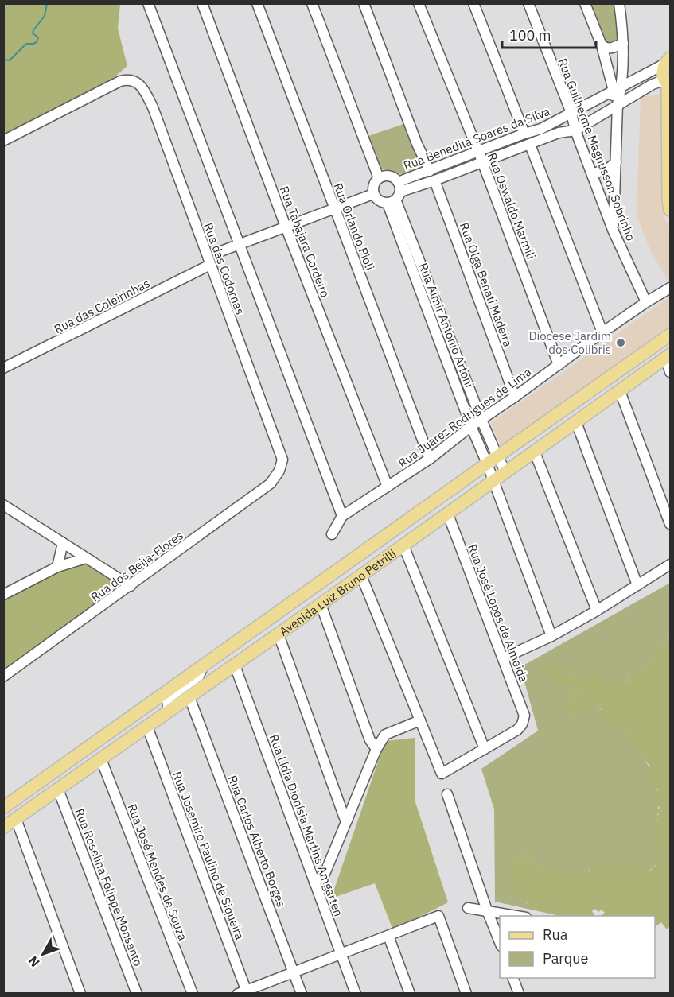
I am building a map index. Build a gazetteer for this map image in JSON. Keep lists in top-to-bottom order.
{
  "streets": {
    "main road": ["Avenida Luiz Bruno Petrilli"],
    "street": [
      "Rua Benedita Soares da Silva",
      "Rua Guilherme Magnusson Sobrinho",
      "Rua Oswaldo Marmili",
      "Rua Orlando Pioli",
      "Rua Tabajara Cordeiro",
      "Rua das Codornas",
      "Rua Olga Benati Madeira",
      "Rua das Coleirinhas",
      "Rua Almir Antonio Artoni",
      "Rua Juarez Rodrigues de Lima",
      "Rua dos Beija-Flores",
      "Rua José Lopes de Almeida",
      "Rua Lídia Dionísia Martins Amgarten",
      "Rua Carlos Alberto Borges",
      "Rua Josemiro Paulino de Siqueira",
      "Rua José Mendes de Souza",
      "Rua Roselina Felippe Monsanto"
    ]
  },
  "crossings": [
    ["Rua Benedita Soares da Silva", "Rua Guilherme Magnusson Sobrinho"],
    ["Rua Benedita Soares da Silva", "Rua Oswaldo Marmili"],
    ["Rua Benedita Soares da Silva", "Rua Olga Benati Madeira"],
    ["Rua Benedita Soares da Silva", "Rua Almir Antonio Artoni"],
    ["Rua Guilherme Magnusson Sobrinho", "Rua Juarez Rodrigues de Lima"],
    ["Rua Oswaldo Marmili", "Rua Juarez Rodrigues de Lima"],
    ["Rua Orlando Pioli", "Rua Juarez Rodrigues de Lima"],
    ["Rua Tabajara Cordeiro", "Rua Juarez Rodrigues de Lima"],
    ["Rua das Codornas", "Rua das Coleirinhas"],
    ["Rua das Codornas", "Rua dos Beija-Flores"],
    ["Rua Olga Benati Madeira", "Rua Juarez Rodrigues de Lima"],
    ["Rua Almir Antonio Artoni", "Rua Juarez Rodrigues de Lima"],
    ["Rua Almir Antonio Artoni", "Avenida Luiz Bruno Petrilli"],
    ["Avenida Luiz Bruno Petrilli", "Rua José Lopes de Almeida"],
    ["Avenida Luiz Bruno Petrilli", "Rua Lídia Dionísia Martins Amgarten"],
    ["Avenida Luiz Bruno Petrilli", "Rua Carlos Alberto Borges"],
    ["Avenida Luiz Bruno Petrilli", "Rua Josemiro Paulino de Siqueira"],
    ["Avenida Luiz Bruno Petrilli", "Rua José Mendes de Souza"],
    ["Avenida Luiz Bruno Petrilli", "Rua Roselina Felippe Monsanto"]
  ],
  "places": ["Diocese Jardim dos Colibris"],
  "legend": ["Rua", "Parque"],
  "scale_bar": "100 m",
  "north": "bottom left"
}
